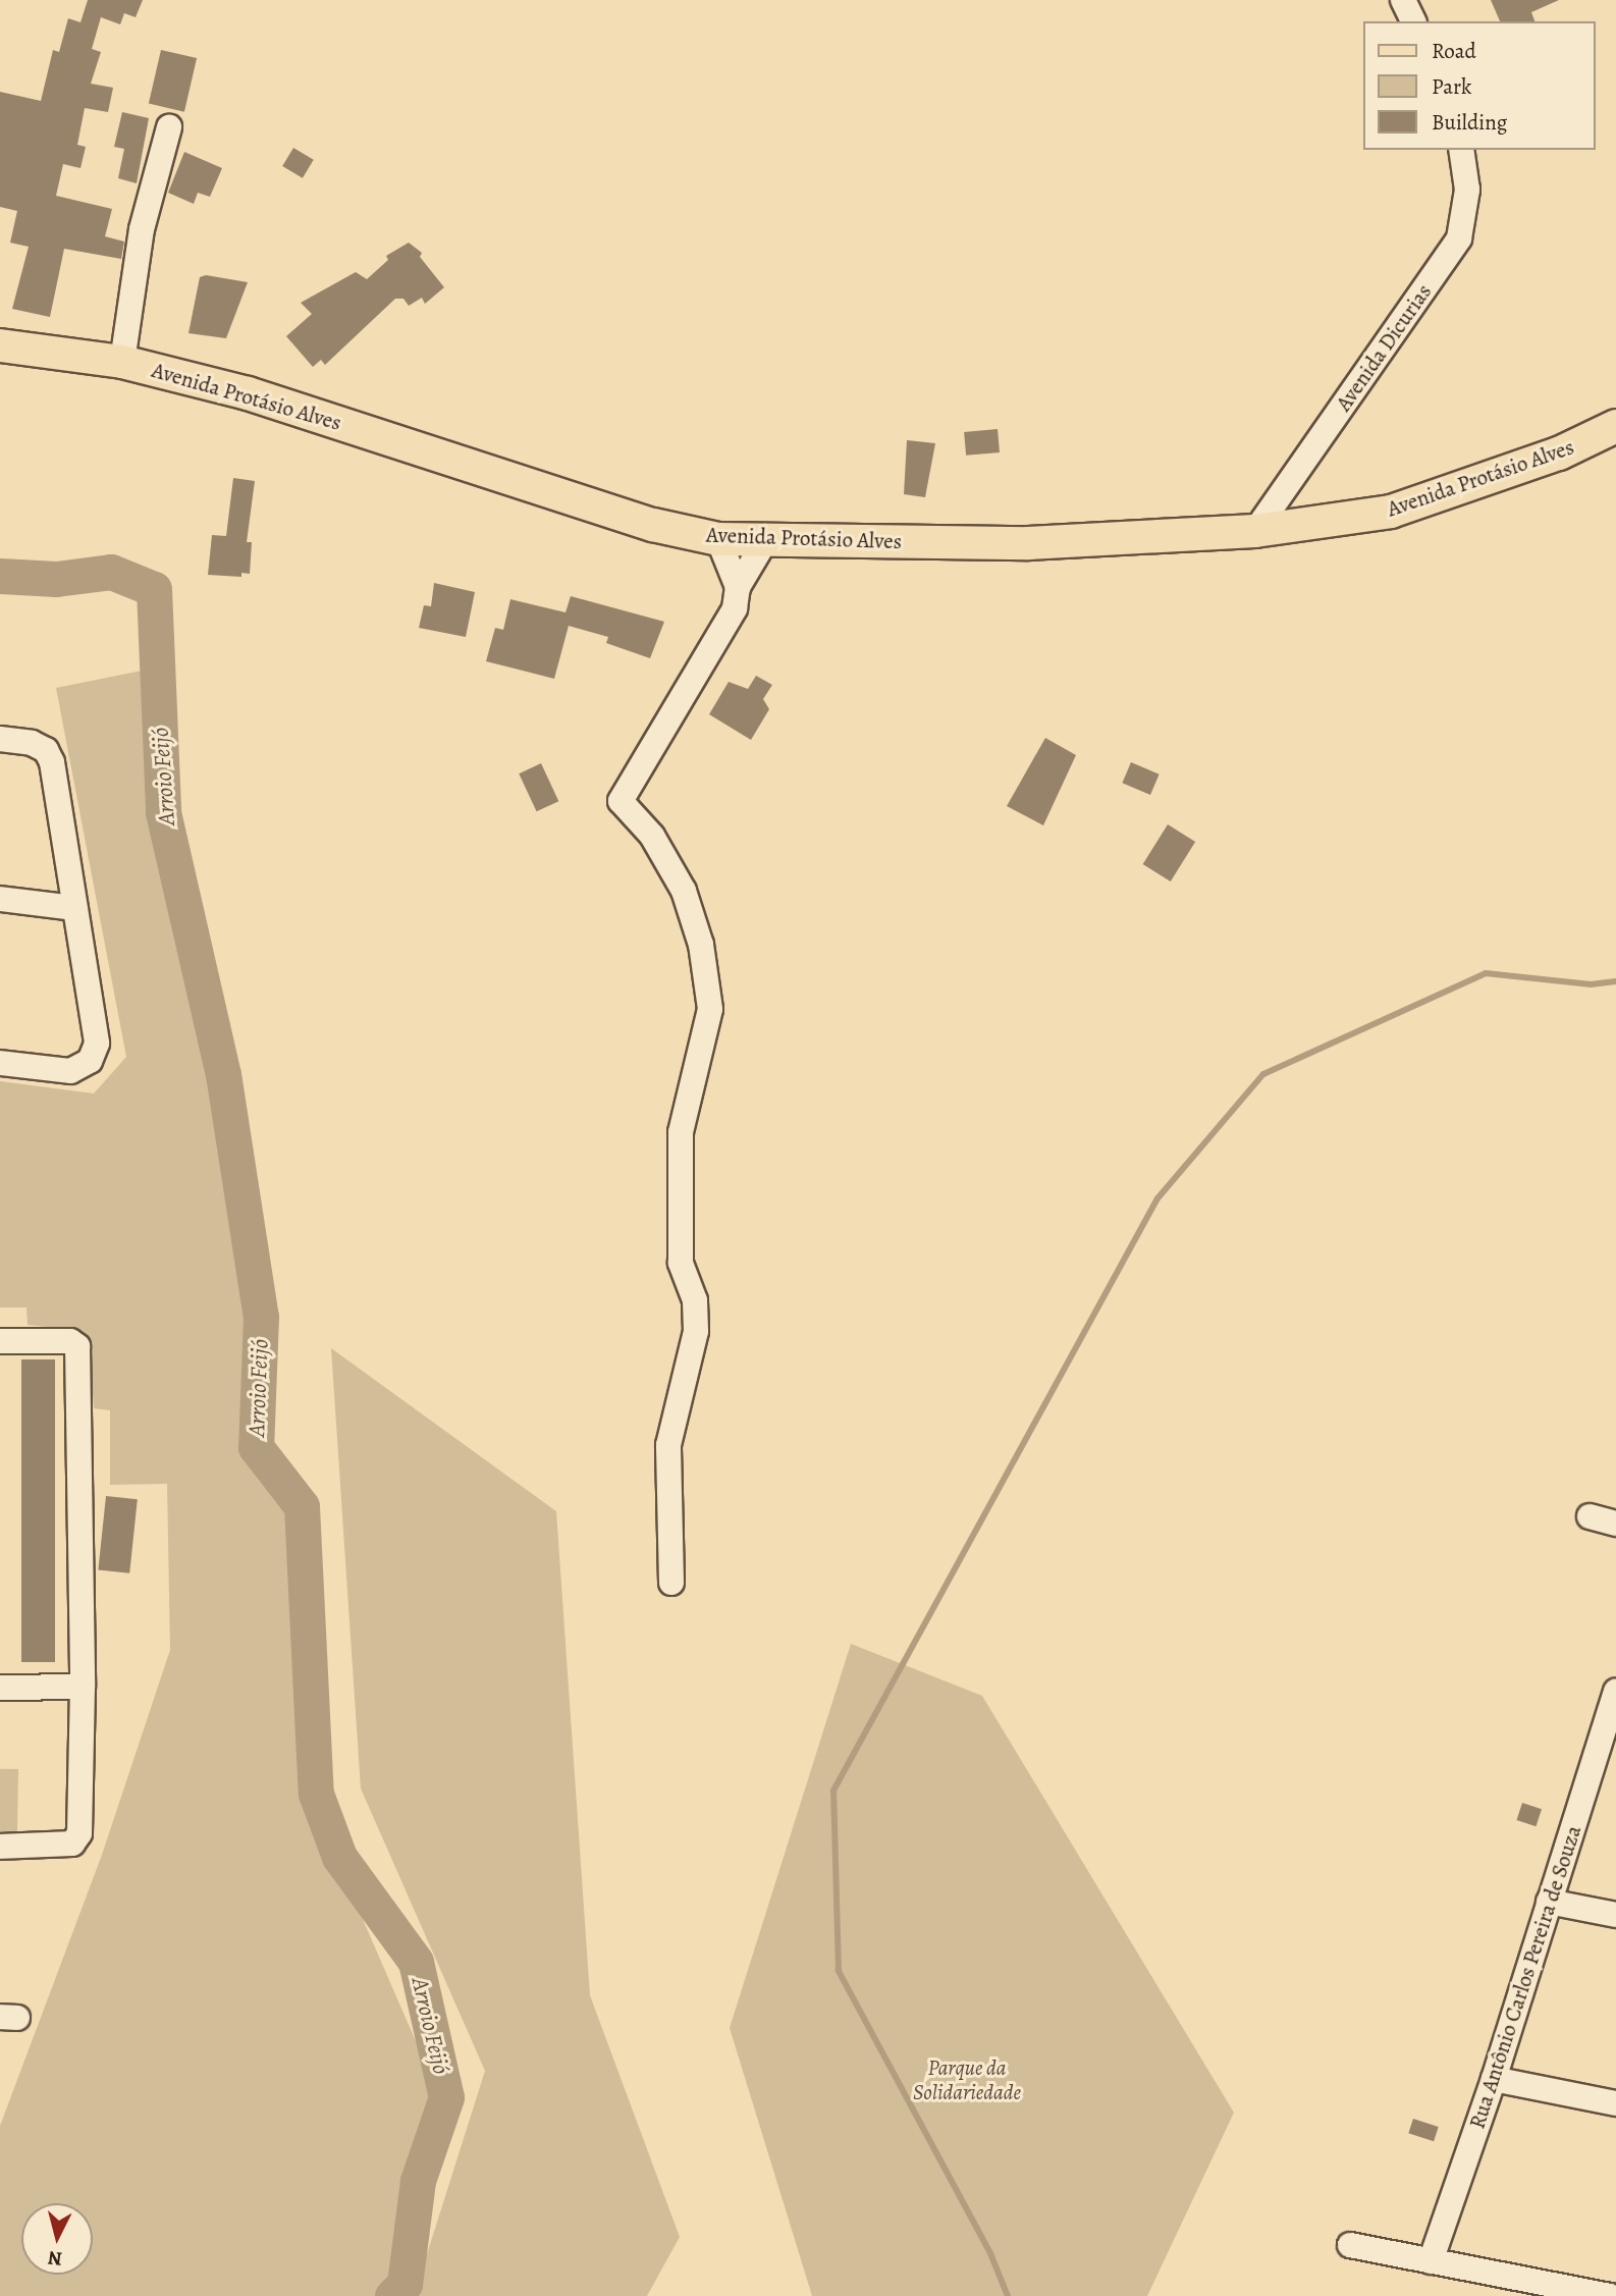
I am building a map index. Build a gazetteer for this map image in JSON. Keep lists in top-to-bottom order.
{
  "streets": {
    "main road": ["Avenida Protásio Alves"],
    "street": ["Avenida Dicurias", "Rua Antônio Carlos Pereira de Souza"]
  },
  "crossings": [
    ["Avenida Dicurias", "Avenida Protásio Alves"]
  ],
  "water": ["Arroio Feijó"],
  "parks": ["Parque da Solidariedade"],
  "legend": ["Road", "Park", "Building"],
  "north": "bottom"
}
